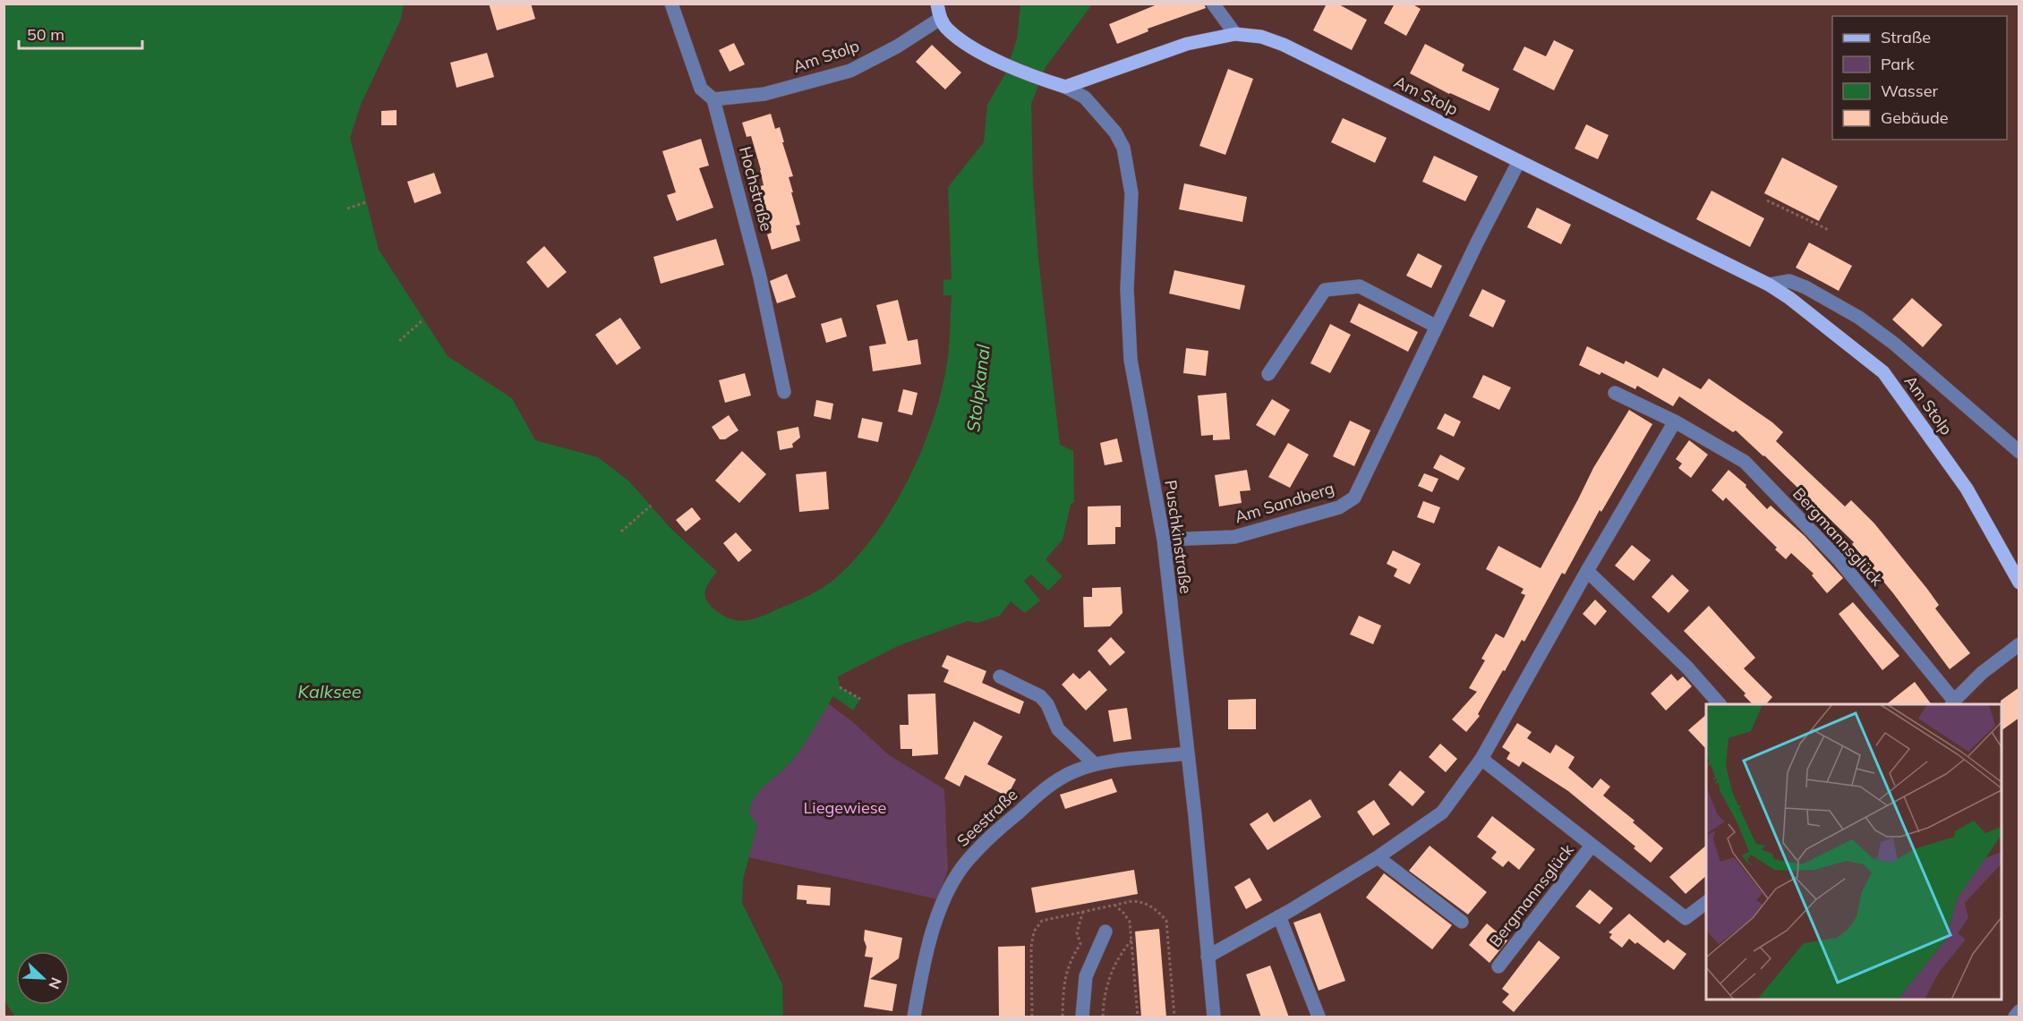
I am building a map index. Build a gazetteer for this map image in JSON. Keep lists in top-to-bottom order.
{
  "streets": {
    "main road": ["Am Stolp"],
    "street": [
      "Hochstraße",
      "Am Sandberg",
      "Puschkinstraße",
      "Bergmannsglück",
      "Seestraße"
    ]
  },
  "crossings": [
    ["Am Stolp", "Hochstraße"],
    ["Am Stolp", "Am Sandberg"],
    ["Am Stolp", "Puschkinstraße"],
    ["Am Sandberg", "Puschkinstraße"],
    ["Puschkinstraße", "Seestraße"]
  ],
  "water": ["Stolpkanal", "Kalksee"],
  "parks": ["Liegewiese"],
  "legend": [
    "Straße",
    "Park",
    "Wasser",
    "Gebäude"
  ],
  "scale_bar": "50 m",
  "north": "bottom right"
}
